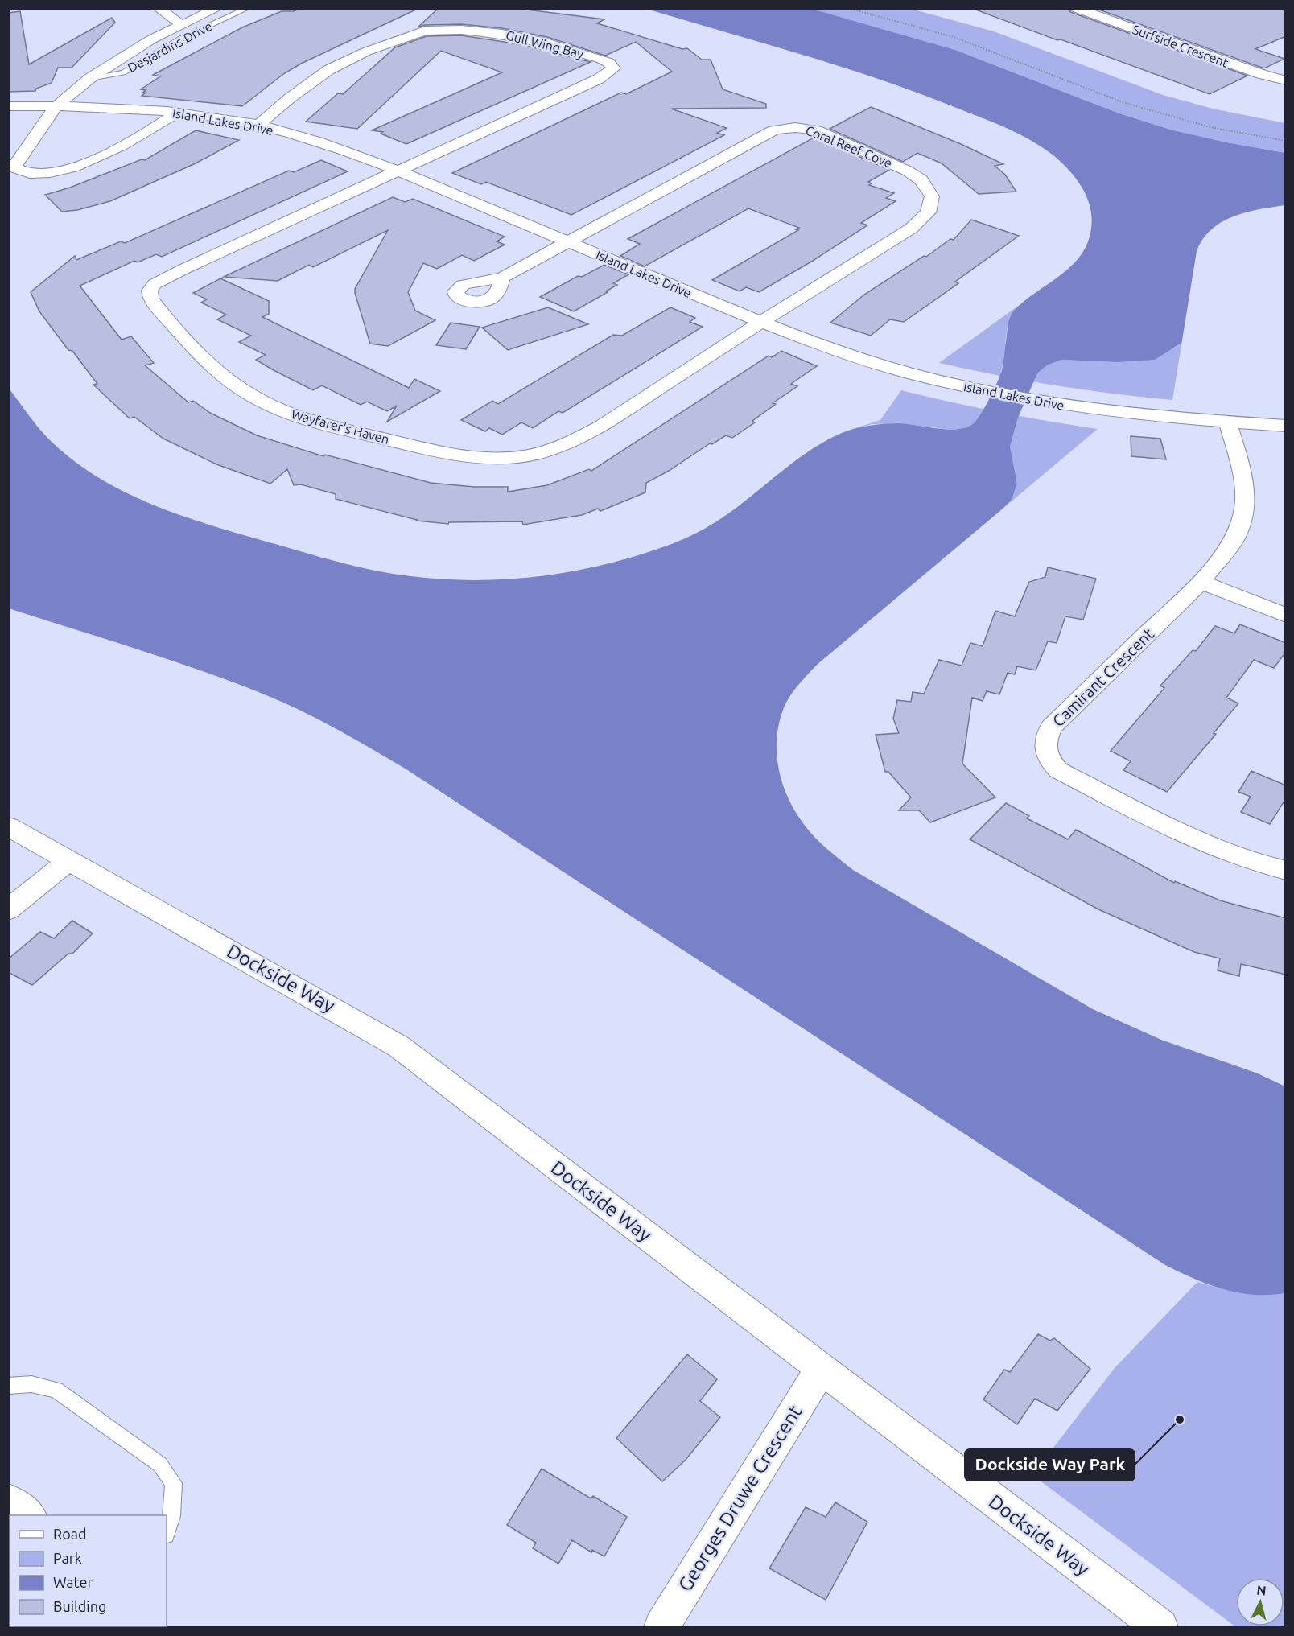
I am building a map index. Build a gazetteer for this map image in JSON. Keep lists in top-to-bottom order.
{
  "streets": {
    "street": [
      "Gull Wing Bay",
      "Surfside Crescent",
      "Desjardins Drive",
      "Island Lakes Drive",
      "Coral Reef Cove",
      "Wayfarer's Haven",
      "Camirant Crescent",
      "Dockside Way",
      "Georges Druwe Crescent"
    ]
  },
  "crossings": [
    ["Gull Wing Bay", "Island Lakes Drive"],
    ["Gull Wing Bay", "Wayfarer's Haven"],
    ["Desjardins Drive", "Island Lakes Drive"],
    ["Island Lakes Drive", "Coral Reef Cove"],
    ["Island Lakes Drive", "Wayfarer's Haven"],
    ["Island Lakes Drive", "Camirant Crescent"],
    ["Coral Reef Cove", "Wayfarer's Haven"],
    ["Dockside Way", "Georges Druwe Crescent"]
  ],
  "places": ["Dockside Way Park"],
  "legend": [
    "Road",
    "Park",
    "Water",
    "Building"
  ],
  "north": "top"
}
